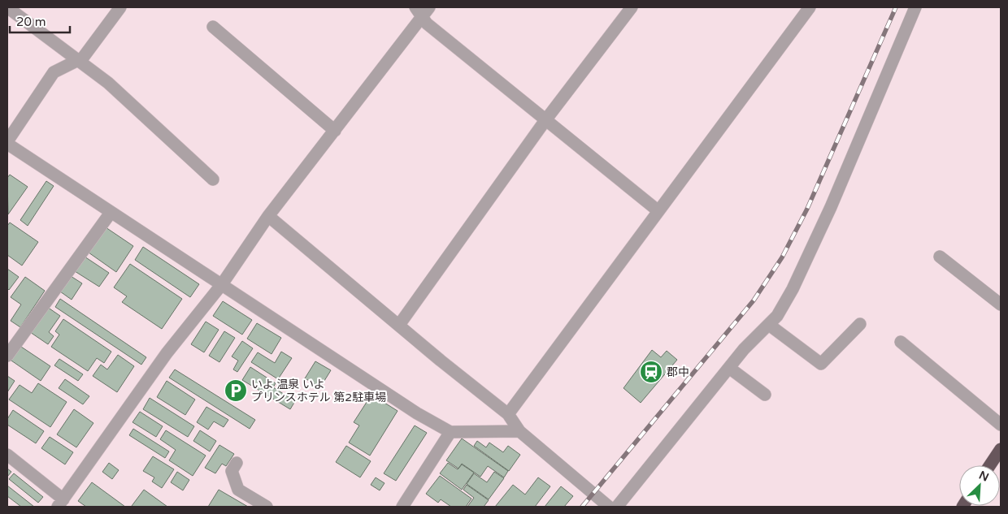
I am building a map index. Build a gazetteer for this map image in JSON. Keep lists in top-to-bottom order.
{
  "places": {
    "station": ["郡中"],
    "parking": ["いよ 温泉 いよ プリンスホテル 第2駐車場"]
  },
  "scale_bar": "20 m",
  "north": "top right"
}
